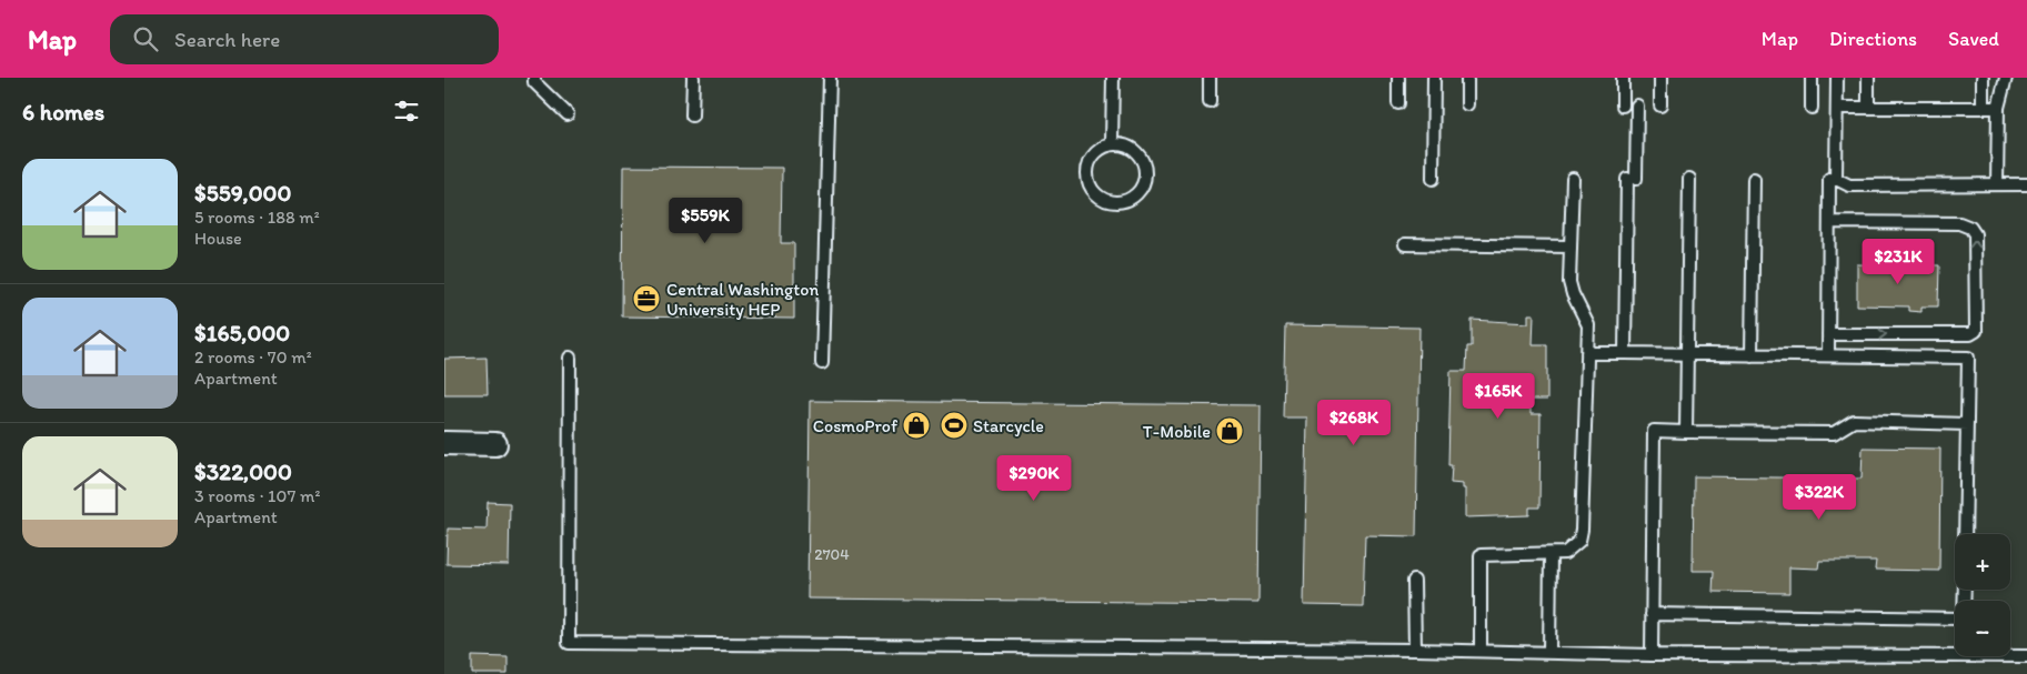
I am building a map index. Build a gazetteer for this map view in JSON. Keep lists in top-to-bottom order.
{
  "places": {
    "office": ["Central Washington University HEP"],
    "shop": ["CosmoProf", "T-Mobile"],
    "sports": ["Starcycle"]
  },
  "house_numbers": ["2704"],
  "page": {
    "header": "Map",
    "search": "Search here",
    "nav": ["Map", "Directions", "Saved"],
    "heading": "6 homes",
    "list": [
      {
        "name": "$559,000",
        "note": "5 rooms · 188 m² · House"
      },
      {
        "name": "$165,000",
        "note": "2 rooms · 70 m² · Apartment"
      },
      {
        "name": "$322,000",
        "note": "3 rooms · 107 m² · Apartment"
      }
    ],
    "price": [
      "$559K",
      "$231K",
      "$165K",
      "$268K",
      "$290K",
      "$322K"
    ],
    "map_buttons": ["+", "−"]
  }
}
